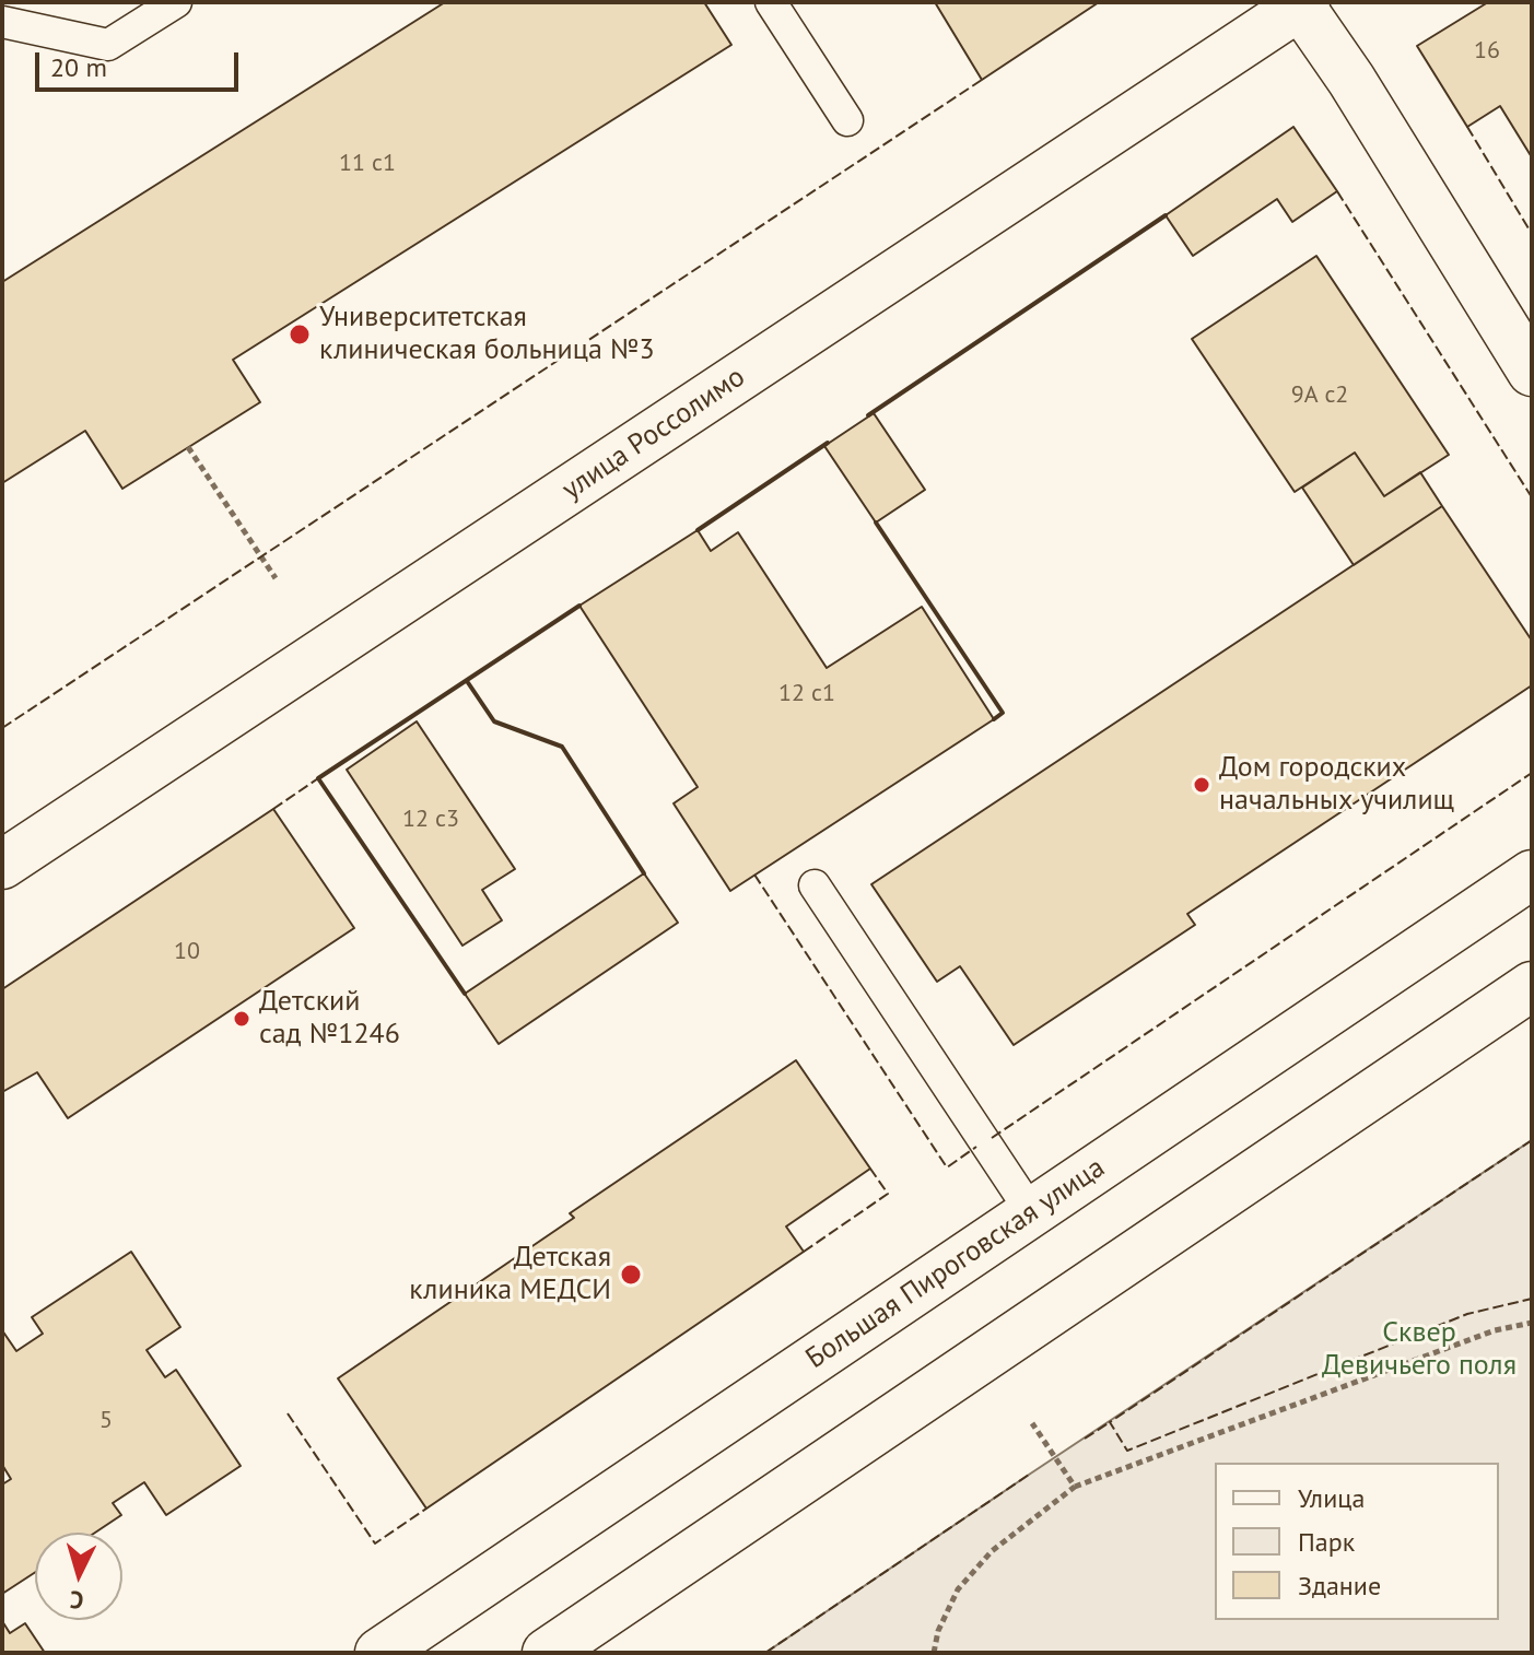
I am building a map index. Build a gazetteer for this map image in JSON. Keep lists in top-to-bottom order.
{
  "streets": {
    "main road": ["улица Россолимо", "Большая Пироговская улица"]
  },
  "parks": ["Сквер Девичьего поля"],
  "places": [
    "Университетская клиническая больница №3",
    "Дом городских начальных училищ",
    "Детский сад №1246",
    "Детская клиника МЕДСИ"
  ],
  "house_numbers": [
    "16",
    "11 с1",
    "9А с2",
    "12 с1",
    "12 с3",
    "10",
    "5"
  ],
  "legend": ["Улица", "Парк", "Здание"],
  "scale_bar": "20 m",
  "north": "bottom"
}
